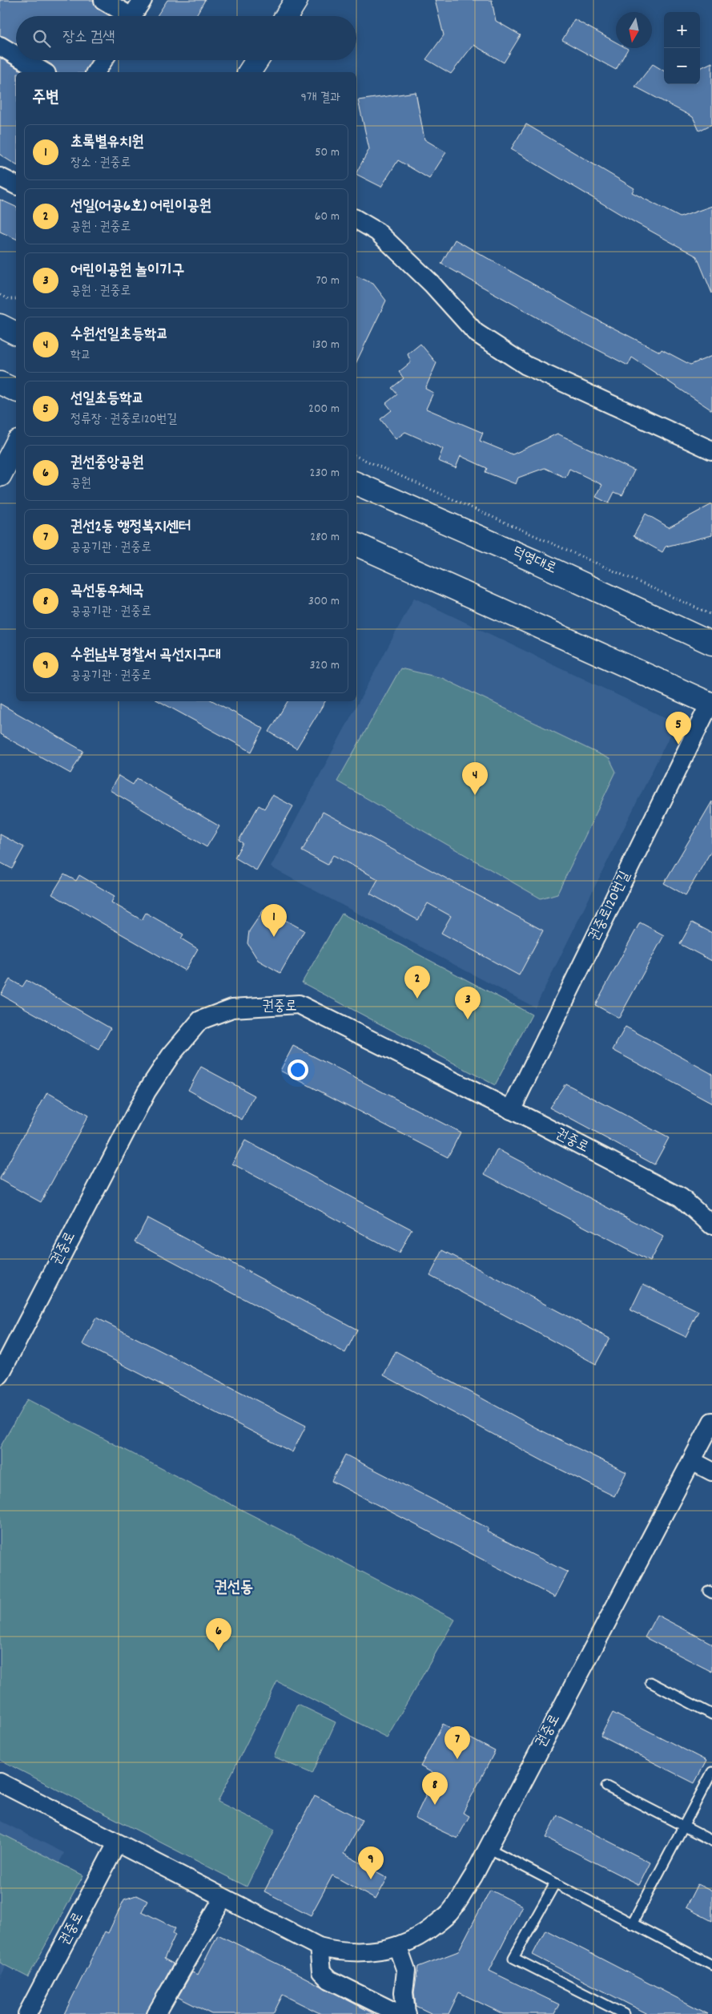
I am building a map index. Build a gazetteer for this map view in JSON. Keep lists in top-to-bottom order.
{
  "streets": {
    "main road": ["덕영대로"],
    "street": ["권중로120번길", "권중로"]
  },
  "crossings": [
    ["권중로120번길", "권중로"]
  ],
  "districts": ["권선동"],
  "north": "bottom",
  "page": {
    "map_buttons": ["+", "−"],
    "search": "장소 검색",
    "heading": ["주변", "9개 결과"],
    "list": [
      {
        "mark": "1",
        "name": "초록별유치원",
        "note": "장소 · 권중로",
        "value": "50 m"
      },
      {
        "mark": "2",
        "name": "선일(어공6호) 어린이공원",
        "note": "공원 · 권중로",
        "value": "60 m"
      },
      {
        "mark": "3",
        "name": "어린이공원 놀이기구",
        "note": "공원 · 권중로",
        "value": "70 m"
      },
      {
        "mark": "4",
        "name": "수원선일초등학교",
        "note": "학교",
        "value": "130 m"
      },
      {
        "mark": "5",
        "name": "선일초등학교",
        "note": "정류장 · 권중로120번길",
        "value": "200 m"
      },
      {
        "mark": "6",
        "name": "권선중앙공원",
        "note": "공원",
        "value": "230 m"
      },
      {
        "mark": "7",
        "name": "권선2동 행정복지센터",
        "note": "공공기관 · 권중로",
        "value": "280 m"
      },
      {
        "mark": "8",
        "name": "곡선동우체국",
        "note": "공공기관 · 권중로",
        "value": "300 m"
      },
      {
        "mark": "9",
        "name": "수원남부경찰서 곡선지구대",
        "note": "공공기관 · 권중로",
        "value": "320 m"
      }
    ],
    "pins": [
      "5",
      "4",
      "1",
      "2",
      "3",
      "6",
      "7",
      "8",
      "9"
    ]
  }
}
